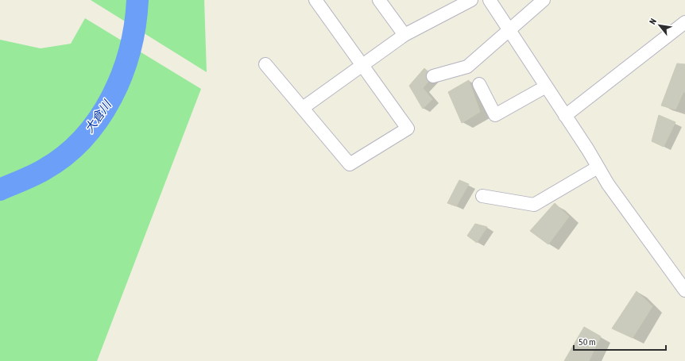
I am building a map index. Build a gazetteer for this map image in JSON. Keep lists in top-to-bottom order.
{
  "water": ["大倉川"],
  "scale_bar": "50 m",
  "north": "top left"
}
